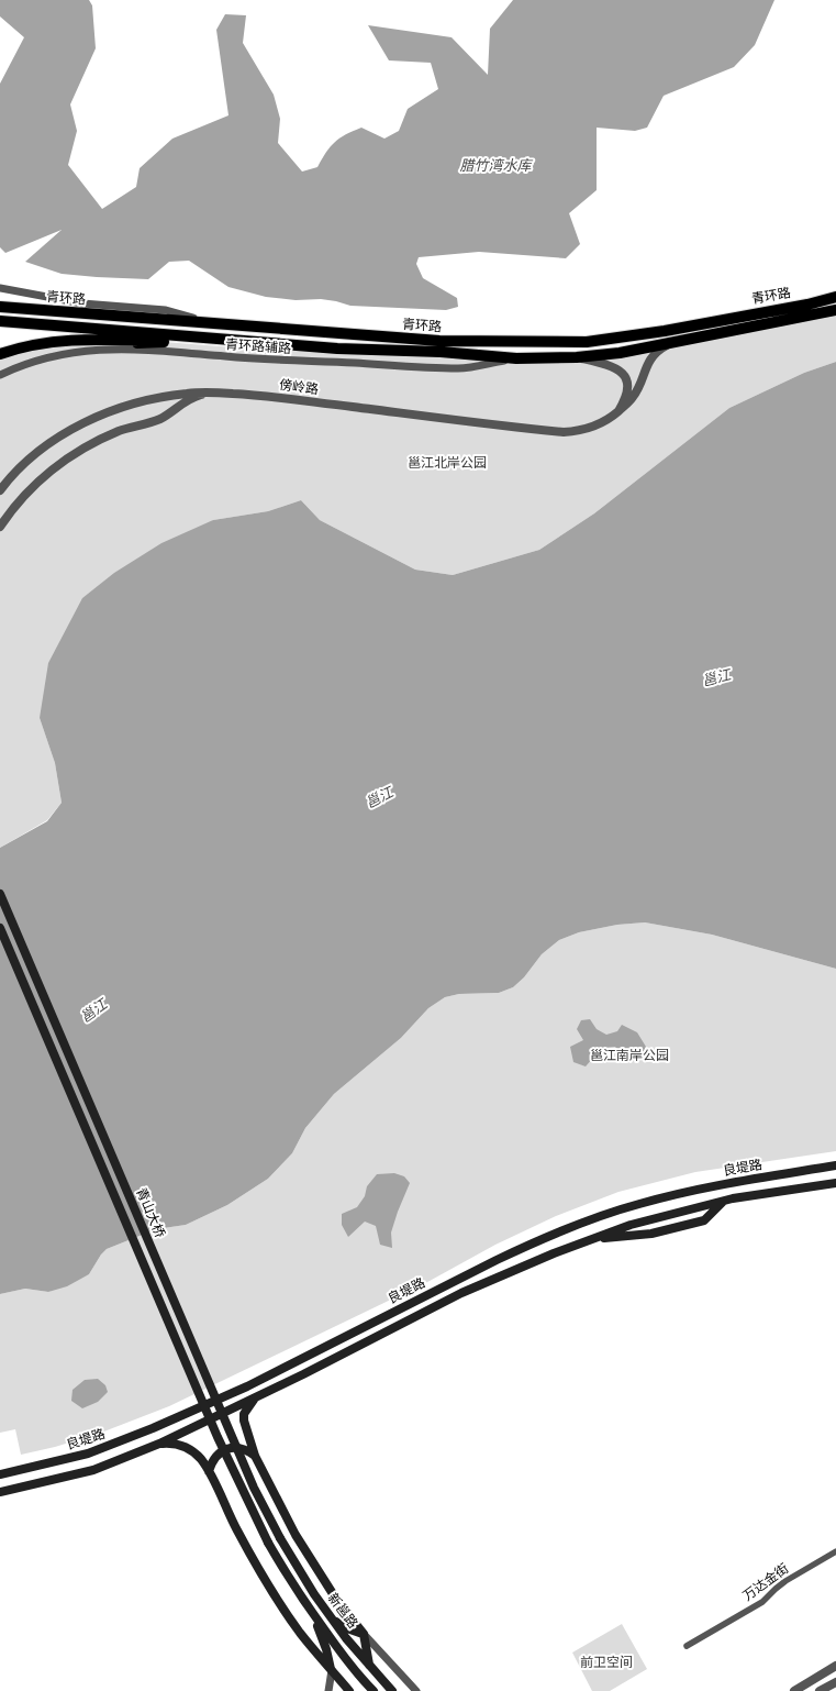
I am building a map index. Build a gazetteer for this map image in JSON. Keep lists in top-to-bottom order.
{
  "streets": {
    "main road": [
      "青环路",
      "良堤路",
      "青山大桥",
      "新邕路"
    ],
    "street": ["青环路辅路", "傍岭路", "万达金街"]
  },
  "crossings": [
    ["青环路", "青环路辅路"],
    ["青环路", "傍岭路"],
    ["青山大桥", "新邕路"]
  ],
  "water": ["腊竹湾水库", "邕江"],
  "parks": ["邕江北岸公园", "邕江南岸公园", "前卫空间"]
}
